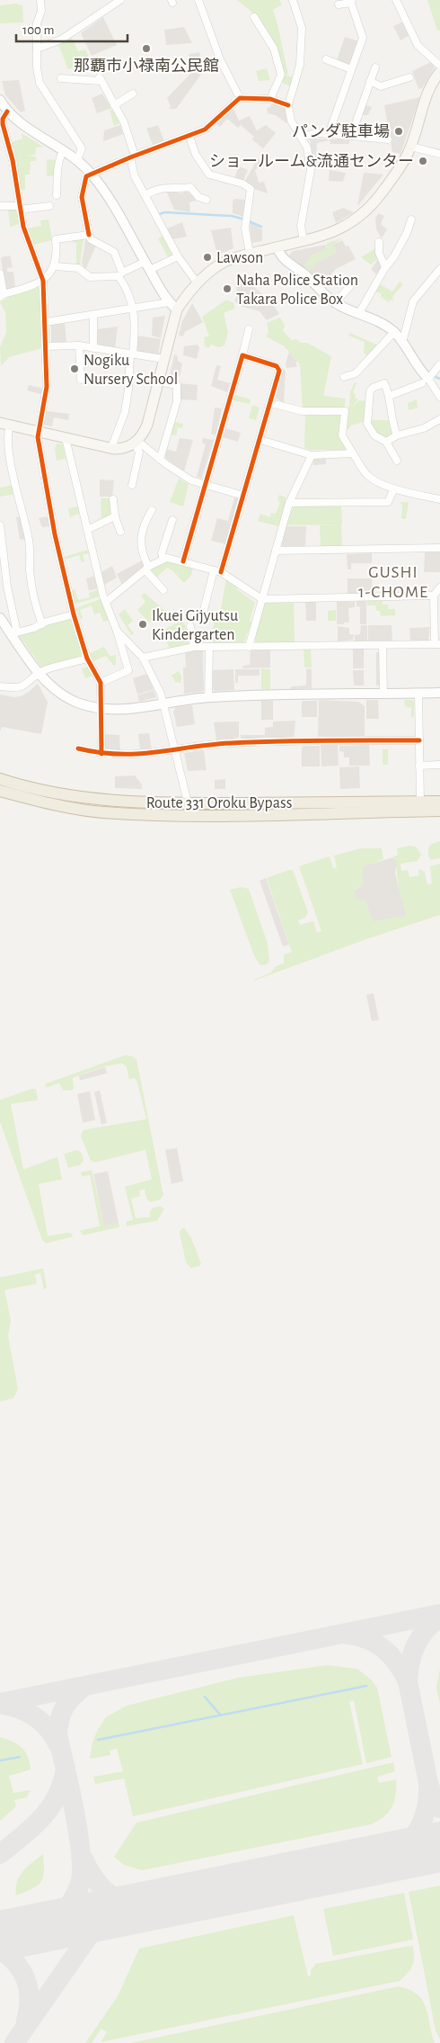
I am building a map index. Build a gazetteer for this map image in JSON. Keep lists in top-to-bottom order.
{
  "streets": {
    "highway": ["Route 331 Oroku Bypass"]
  },
  "districts": ["GUSHI 1-CHOME"],
  "places": [
    "那覇市小禄南公民館",
    "パンダ駐車場",
    "ショールーム&流通センター",
    "Lawson",
    "Naha Police Station Takara Police Box",
    "Nogiku Nursery School",
    "Ikuei Gijyutsu Kindergarten"
  ],
  "scale_bar": "100 m"
}
